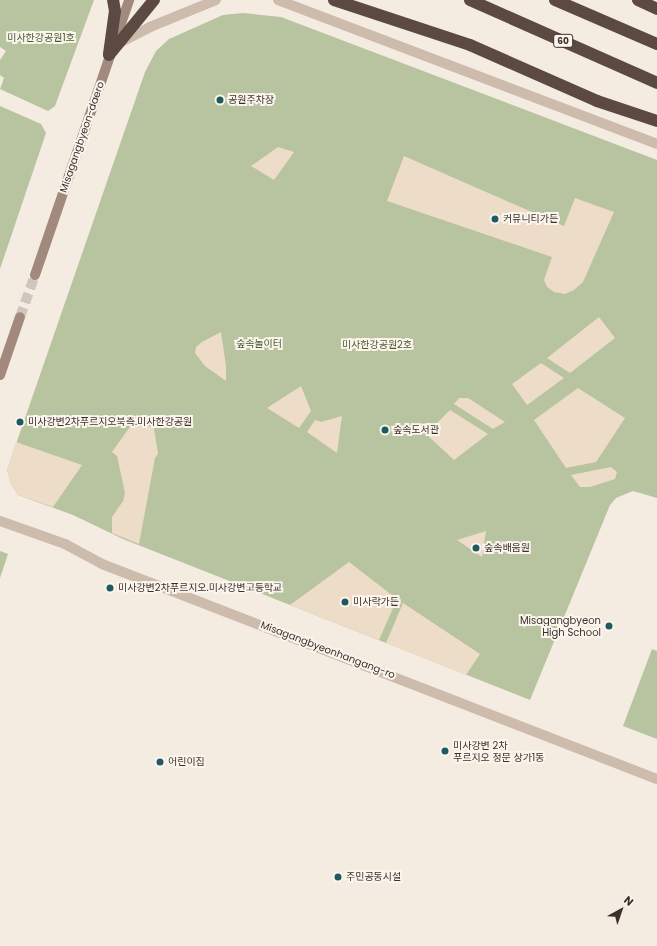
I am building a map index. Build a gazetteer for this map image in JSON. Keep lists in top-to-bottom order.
{
  "streets": {
    "highway": ["60"],
    "main road": ["Misagangbyeon-daero"],
    "street": ["Misagangbyeonhangang-ro"]
  },
  "parks": ["미사한강공원1호", "숲속놀이터", "미사한강공원2호"],
  "places": [
    "공원주차장",
    "커뮤니티가든",
    "미사강변2차푸르지오북측.미사한강공원",
    "숲속도서관",
    "숲속배움원",
    "미사강변2차푸르지오.미사강변고등학교",
    "미사락가든",
    "Misagangbyeon High School",
    "미사강변 2차 푸르지오 정문 상가1동",
    "어린이집",
    "주민공동시설"
  ],
  "north": "top right"
}
